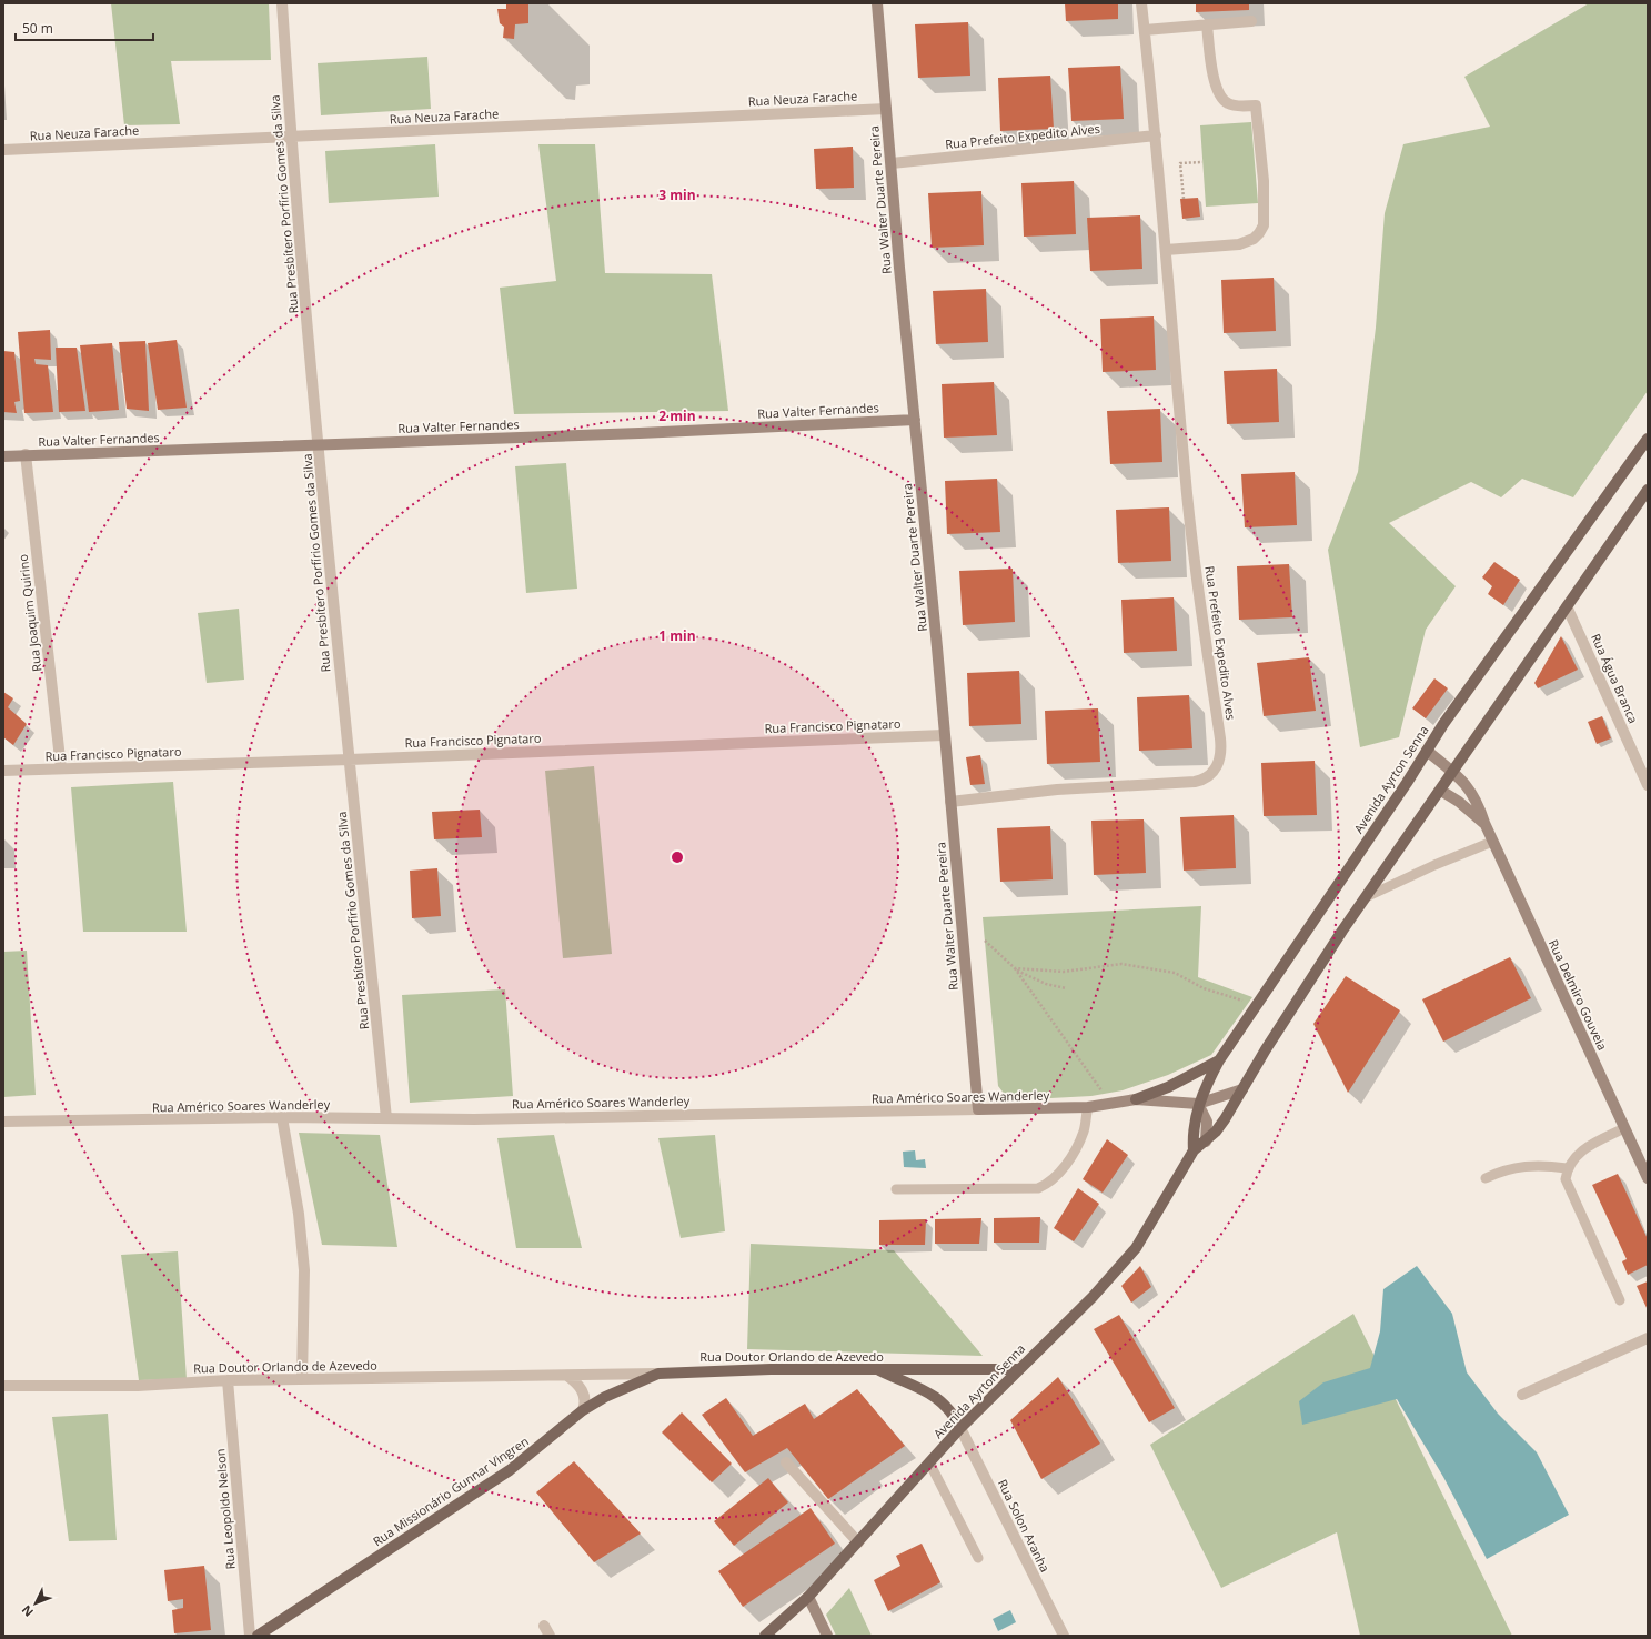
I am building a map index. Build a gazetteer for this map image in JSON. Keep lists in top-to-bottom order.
{
  "streets": {
    "main road": [
      "Rua Walter Duarte Pereira",
      "Rua Valter Fernandes",
      "Avenida Ayrton Senna",
      "Rua Delmiro Gouveia",
      "Rua Américo Soares Wanderley",
      "Rua Doutor Orlando de Azevedo",
      "Rua Missionário Gunnar Vingren"
    ],
    "street": [
      "Rua Neuza Farache",
      "Rua Prefeito Expedito Alves",
      "Rua Presbítero Porfírio Gomes da Silva",
      "Rua Joaquim Quirino",
      "Rua Água Branca",
      "Rua Francisco Pignataro",
      "Rua Leopoldo Nelson",
      "Rua Solon Aranha"
    ]
  },
  "crossings": [
    ["Rua Neuza Farache", "Rua Walter Duarte Pereira"],
    ["Rua Neuza Farache", "Rua Presbítero Porfírio Gomes da Silva"],
    ["Rua Prefeito Expedito Alves", "Rua Walter Duarte Pereira"],
    ["Rua Walter Duarte Pereira", "Rua Valter Fernandes"],
    ["Rua Walter Duarte Pereira", "Rua Francisco Pignataro"],
    ["Rua Walter Duarte Pereira", "Rua Américo Soares Wanderley"],
    ["Rua Presbítero Porfírio Gomes da Silva", "Rua Valter Fernandes"],
    ["Rua Presbítero Porfírio Gomes da Silva", "Rua Francisco Pignataro"],
    ["Rua Presbítero Porfírio Gomes da Silva", "Rua Américo Soares Wanderley"],
    ["Rua Valter Fernandes", "Rua Joaquim Quirino"],
    ["Rua Joaquim Quirino", "Rua Francisco Pignataro"],
    ["Rua Água Branca", "Avenida Ayrton Senna"],
    ["Avenida Ayrton Senna", "Rua Delmiro Gouveia"],
    ["Avenida Ayrton Senna", "Rua Américo Soares Wanderley"],
    ["Avenida Ayrton Senna", "Rua Doutor Orlando de Azevedo"],
    ["Avenida Ayrton Senna", "Rua Solon Aranha"],
    ["Rua Doutor Orlando de Azevedo", "Rua Missionário Gunnar Vingren"],
    ["Rua Doutor Orlando de Azevedo", "Rua Leopoldo Nelson"]
  ],
  "scale_bar": "50 m",
  "north": "bottom left",
  "rings": ["3 min", "2 min", "1 min"]
}
